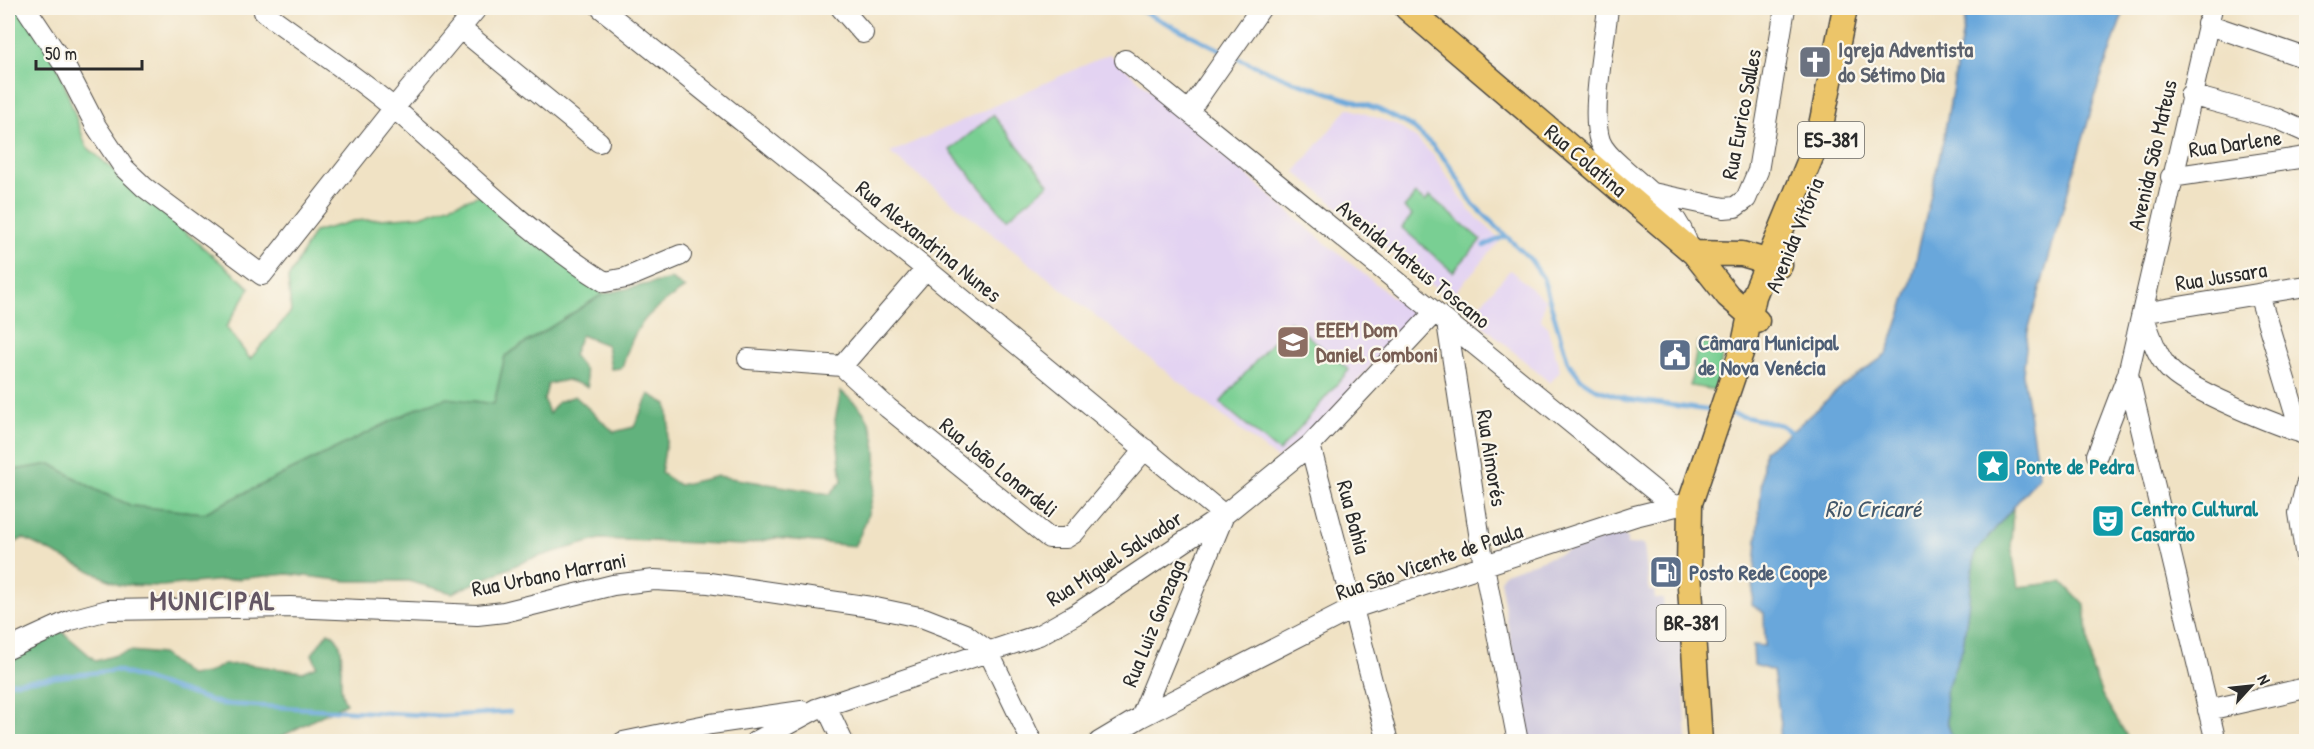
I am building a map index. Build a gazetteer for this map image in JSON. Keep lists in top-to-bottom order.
{
  "streets": {
    "main road": [
      "ES-381",
      "Rua Colatina",
      "Avenida Vitória",
      "BR-381"
    ],
    "street": [
      "Rua Eurico Salles",
      "Rua Darlene",
      "Avenida São Mateus",
      "Rua Alexandrina Nunes",
      "Avenida Mateus Toscano",
      "Rua Jussara",
      "Rua Aimorés",
      "Rua João Lonardeli",
      "Rua Bahia",
      "Rua Miguel Salvador",
      "Rua São Vicente de Paula",
      "Rua Urbano Marrani",
      "Rua Luiz Gonzaga"
    ]
  },
  "crossings": [
    ["Rua Darlene", "Avenida São Mateus"],
    ["Avenida São Mateus", "Rua Jussara"],
    ["Rua Colatina", "Avenida Vitória"],
    ["Rua Colatina", "BR-381"],
    ["Avenida Vitória", "BR-381"],
    ["Rua Alexandrina Nunes", "Rua João Lonardeli"],
    ["Rua Alexandrina Nunes", "Rua Miguel Salvador"],
    ["Rua Alexandrina Nunes", "Rua Luiz Gonzaga"],
    ["Avenida Mateus Toscano", "Rua Aimorés"],
    ["Avenida Mateus Toscano", "Rua Miguel Salvador"],
    ["Avenida Mateus Toscano", "Rua São Vicente de Paula"],
    ["Avenida Mateus Toscano", "BR-381"],
    ["Rua Aimorés", "Rua Miguel Salvador"],
    ["Rua Aimorés", "Rua São Vicente de Paula"],
    ["Rua Bahia", "Rua Miguel Salvador"],
    ["Rua Bahia", "Rua São Vicente de Paula"],
    ["Rua Miguel Salvador", "Rua Urbano Marrani"],
    ["Rua Miguel Salvador", "Rua Luiz Gonzaga"],
    ["Rua São Vicente de Paula", "Rua Luiz Gonzaga"],
    ["Rua São Vicente de Paula", "BR-381"]
  ],
  "districts": ["MUNICIPAL"],
  "water": ["Rio Cricaré"],
  "places": {
    "church": ["Igreja Adventista do Sétimo Dia"],
    "school or university": ["EEEM Dom Daniel Comboni"],
    "public building": ["Câmara Municipal de Nova Venécia"],
    "place": ["Ponte de Pedra"],
    "theatre": ["Centro Cultural Casarão"],
    "fuel station": ["Posto Rede Coope"]
  },
  "scale_bar": "50 m",
  "north": "top right"
}
